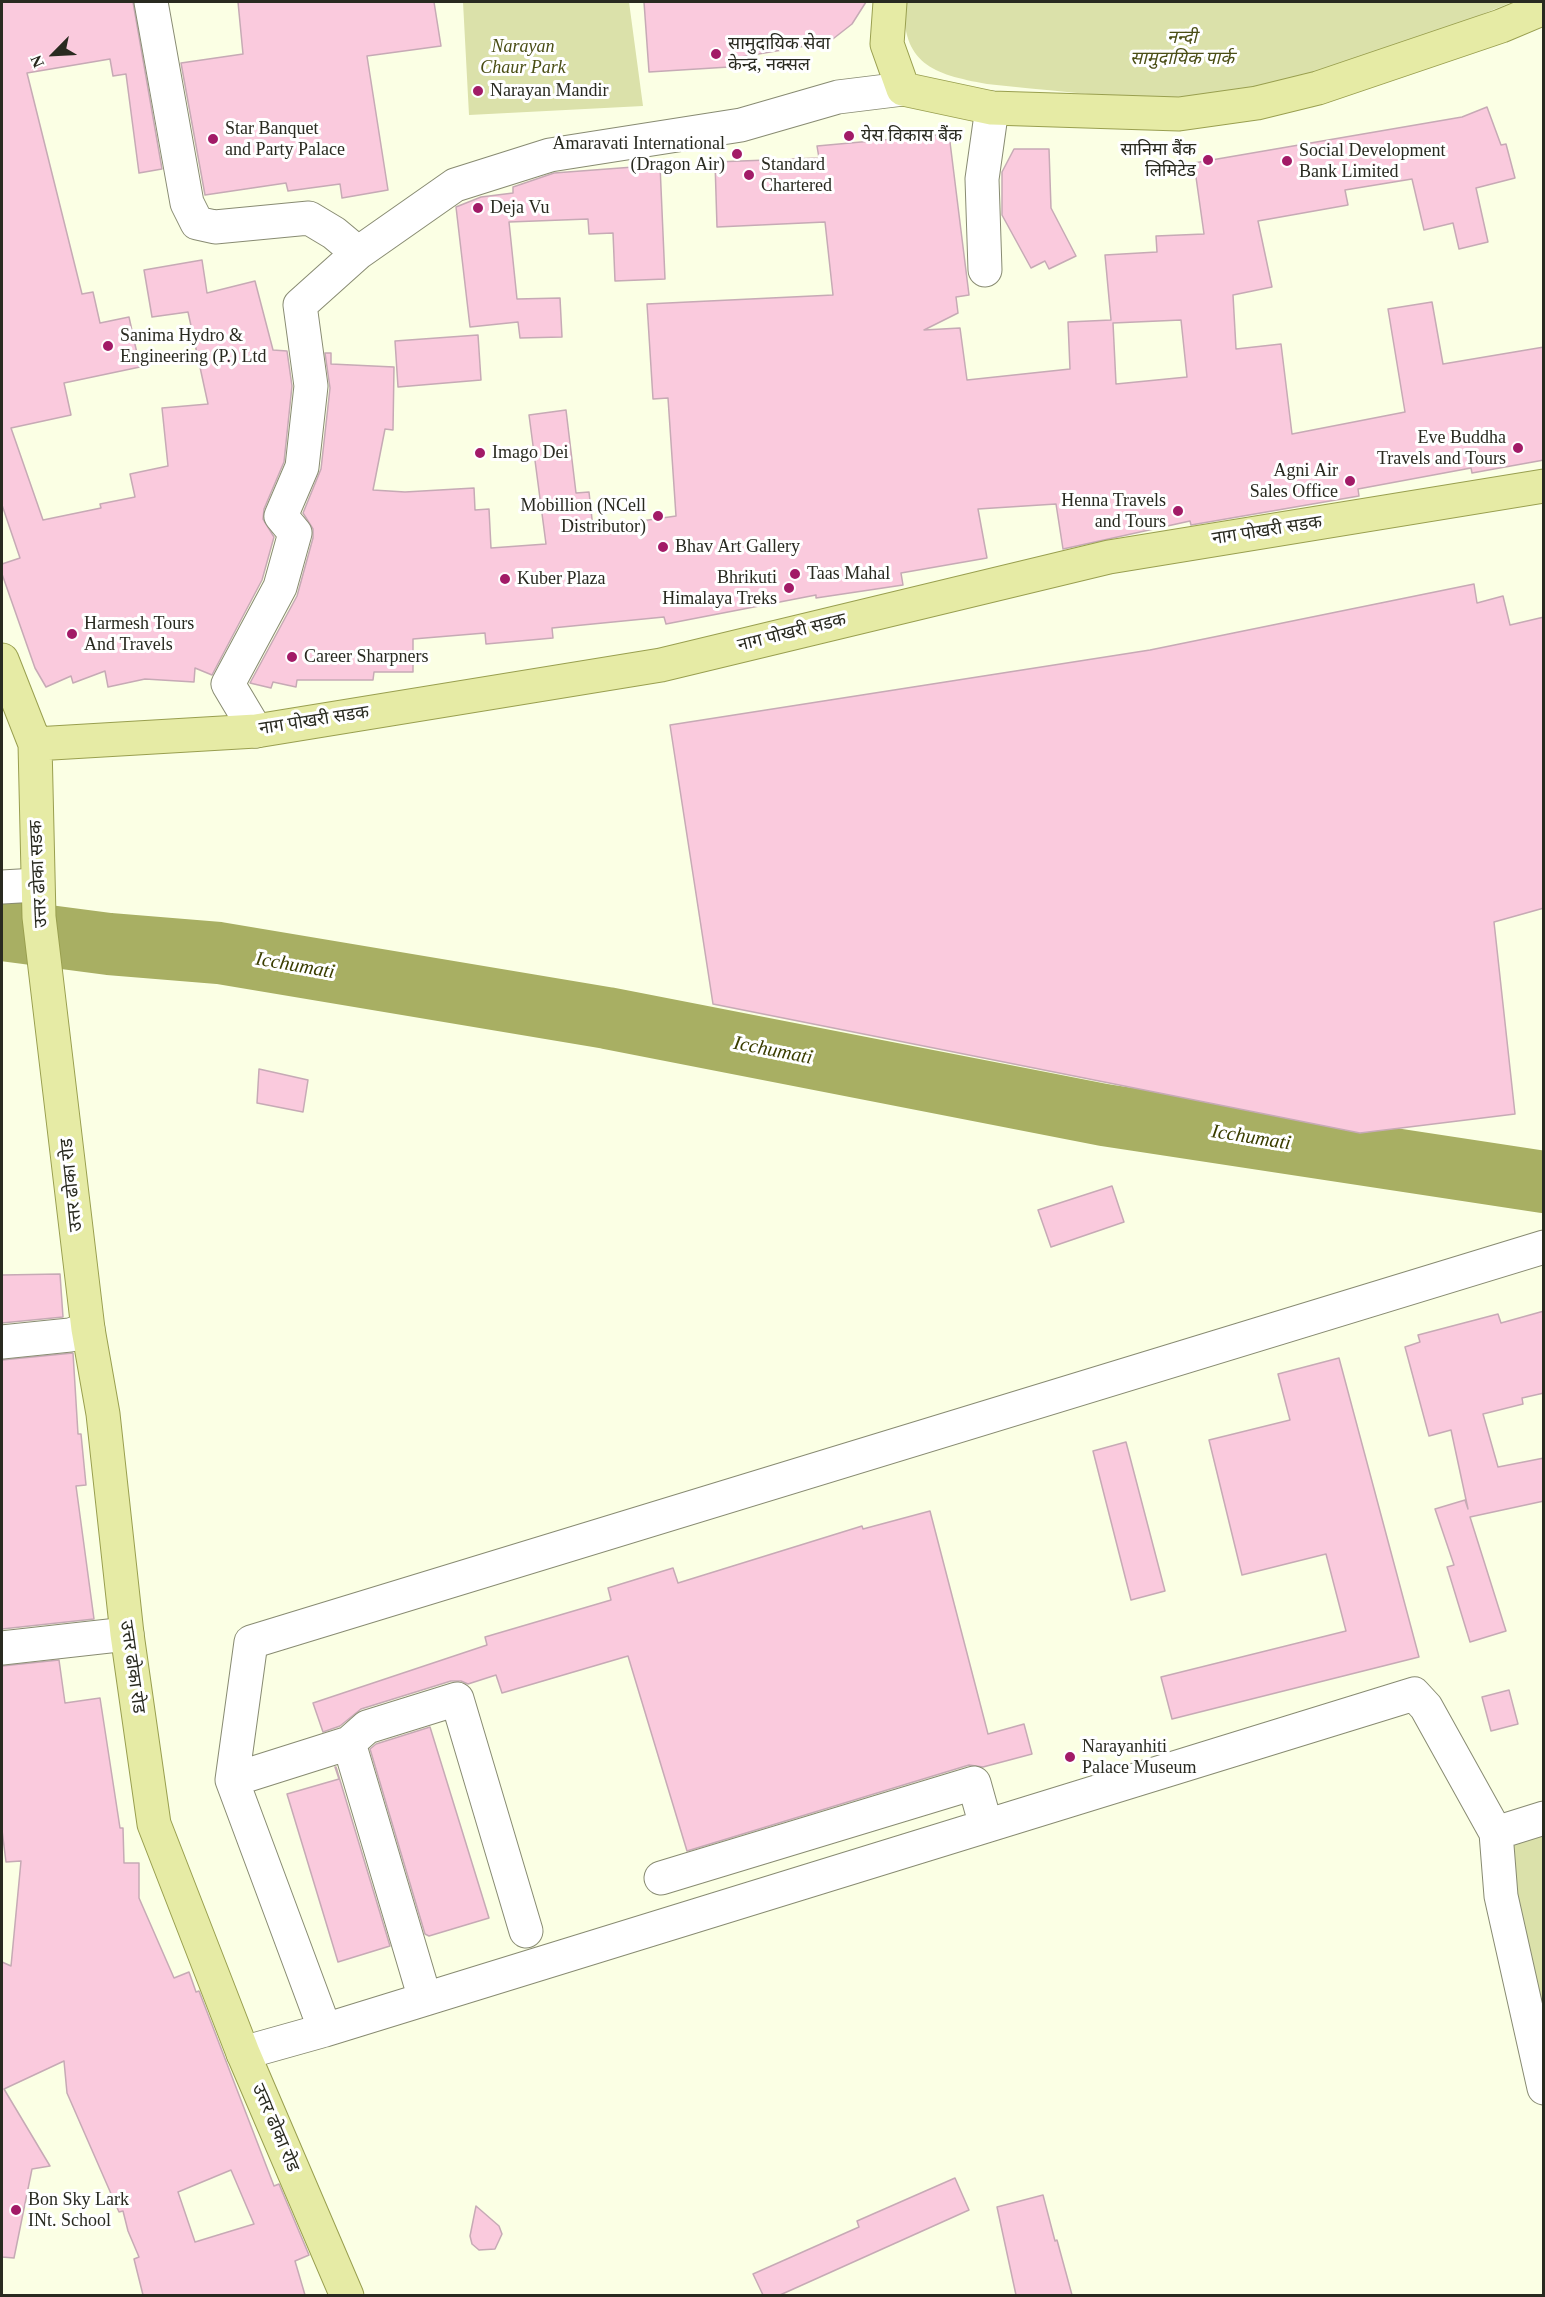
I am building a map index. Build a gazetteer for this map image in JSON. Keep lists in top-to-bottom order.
{
  "streets": {
    "main road": ["नाग पोखरी सडक", "उत्तर ढोका सडक", "उत्तर ढोका रोड"]
  },
  "crossings": [
    ["नाग पोखरी सडक", "उत्तर ढोका सडक"],
    ["उत्तर ढोका सडक", "उत्तर ढोका रोड"]
  ],
  "water": ["Icchumati"],
  "parks": ["नन्दी सामुदायिक पार्क", "Narayan Chaur Park"],
  "places": [
    "सामुदायिक सेवा केन्द्र, नक्सल",
    "Narayan Mandir",
    "येस विकास बैंक",
    "Star Banquet and Party Palace",
    "Amaravati International (Dragon Air)",
    "सानिमा बैंक लिमिटेड",
    "Social Development Bank Limited",
    "Standard Chartered",
    "Deja Vu",
    "Sanima Hydro & Engineering (P.) Ltd",
    "Eve Buddha Travels and Tours",
    "Imago Dei",
    "Agni Air Sales Office",
    "Henna Travels and Tours",
    "Mobillion (NCell Distributor)",
    "Bhav Art Gallery",
    "Taas Mahal",
    "Kuber Plaza",
    "Bhrikuti Himalaya Treks",
    "Harmesh Tours And Travels",
    "Career Sharpners",
    "Narayanhiti Palace Museum",
    "Bon Sky Lark INt. School"
  ],
  "north": "bottom left"
}
